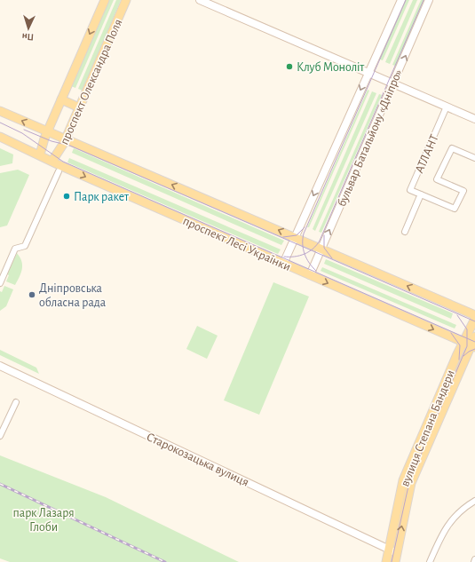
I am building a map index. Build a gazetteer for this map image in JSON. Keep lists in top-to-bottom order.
{
  "streets": {
    "main road": ["проспект Олександра Поля", "проспект Лесі Українки", "вулиця Степана Бандери"],
    "street": ["бульвар Батальйону «Дніпро»", "АТЛАНТ", "Старокозацька вулиця"]
  },
  "crossings": [
    ["проспект Олександра Поля", "проспект Лесі Українки"],
    ["бульвар Батальйону «Дніпро»", "проспект Лесі Українки"],
    ["проспект Лесі Українки", "вулиця Степана Бандери"],
    ["вулиця Степана Бандери", "Старокозацька вулиця"]
  ],
  "parks": ["парк Лазаря Глоби"],
  "places": ["Клуб Моноліт", "Парк ракет", "Дніпровська обласна рада"],
  "north": "bottom"
}
